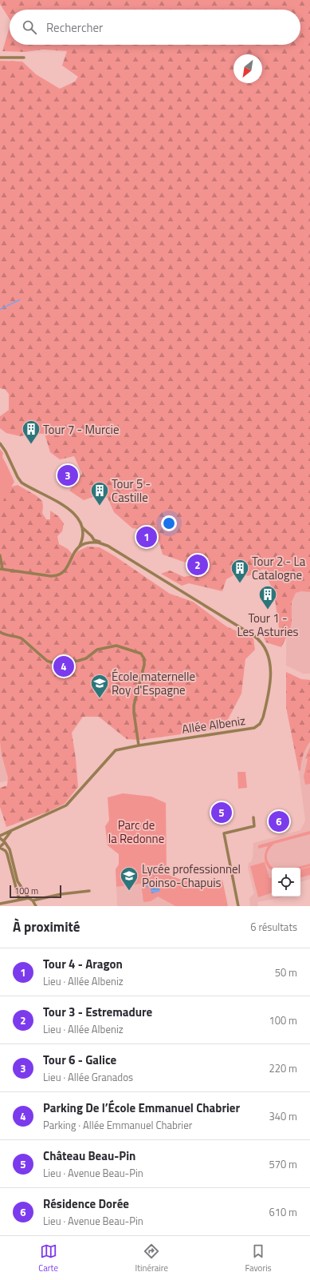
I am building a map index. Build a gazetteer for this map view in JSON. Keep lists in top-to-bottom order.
{
  "streets": {
    "street": ["Allée Albeniz"]
  },
  "parks": ["Parc de la Redonne"],
  "places": {
    "building": [
      "Tour 7 - Murcie",
      "Tour 5 - Castille",
      "Tour 2 - La Catalogne",
      "Tour 1 - Les Asturies"
    ],
    "school or university": ["École maternelle Roy d'Espagne", "Lycée professionnel Poinso-Chapuis"]
  },
  "scale_bar": "100 m",
  "north": "bottom left",
  "page": {
    "search": "Rechercher",
    "pins": [
      "3",
      "1",
      "2",
      "4",
      "5",
      "6"
    ],
    "scale": "100 m",
    "heading": ["À proximité", "6 résultats"],
    "list": [
      {
        "mark": "1",
        "name": "Tour 4 - Aragon",
        "note": "Lieu · Allée Albeniz",
        "value": "50 m"
      },
      {
        "mark": "2",
        "name": "Tour 3 - Estremadure",
        "note": "Lieu · Allée Albeniz",
        "value": "100 m"
      },
      {
        "mark": "3",
        "name": "Tour 6 - Galice",
        "note": "Lieu · Allée Granados",
        "value": "220 m"
      },
      {
        "mark": "4",
        "name": "Parking De l’École Emmanuel Chabrier",
        "note": "Parking · Allée Emmanuel Chabrier",
        "value": "340 m"
      },
      {
        "mark": "5",
        "name": "Château Beau-Pin",
        "note": "Lieu · Avenue Beau-Pin",
        "value": "570 m"
      },
      {
        "mark": "6",
        "name": "Résidence Dorée",
        "note": "Lieu · Avenue Beau-Pin",
        "value": "610 m"
      }
    ],
    "nav": ["Carte", "Itinéraire", "Favoris"]
  }
}
